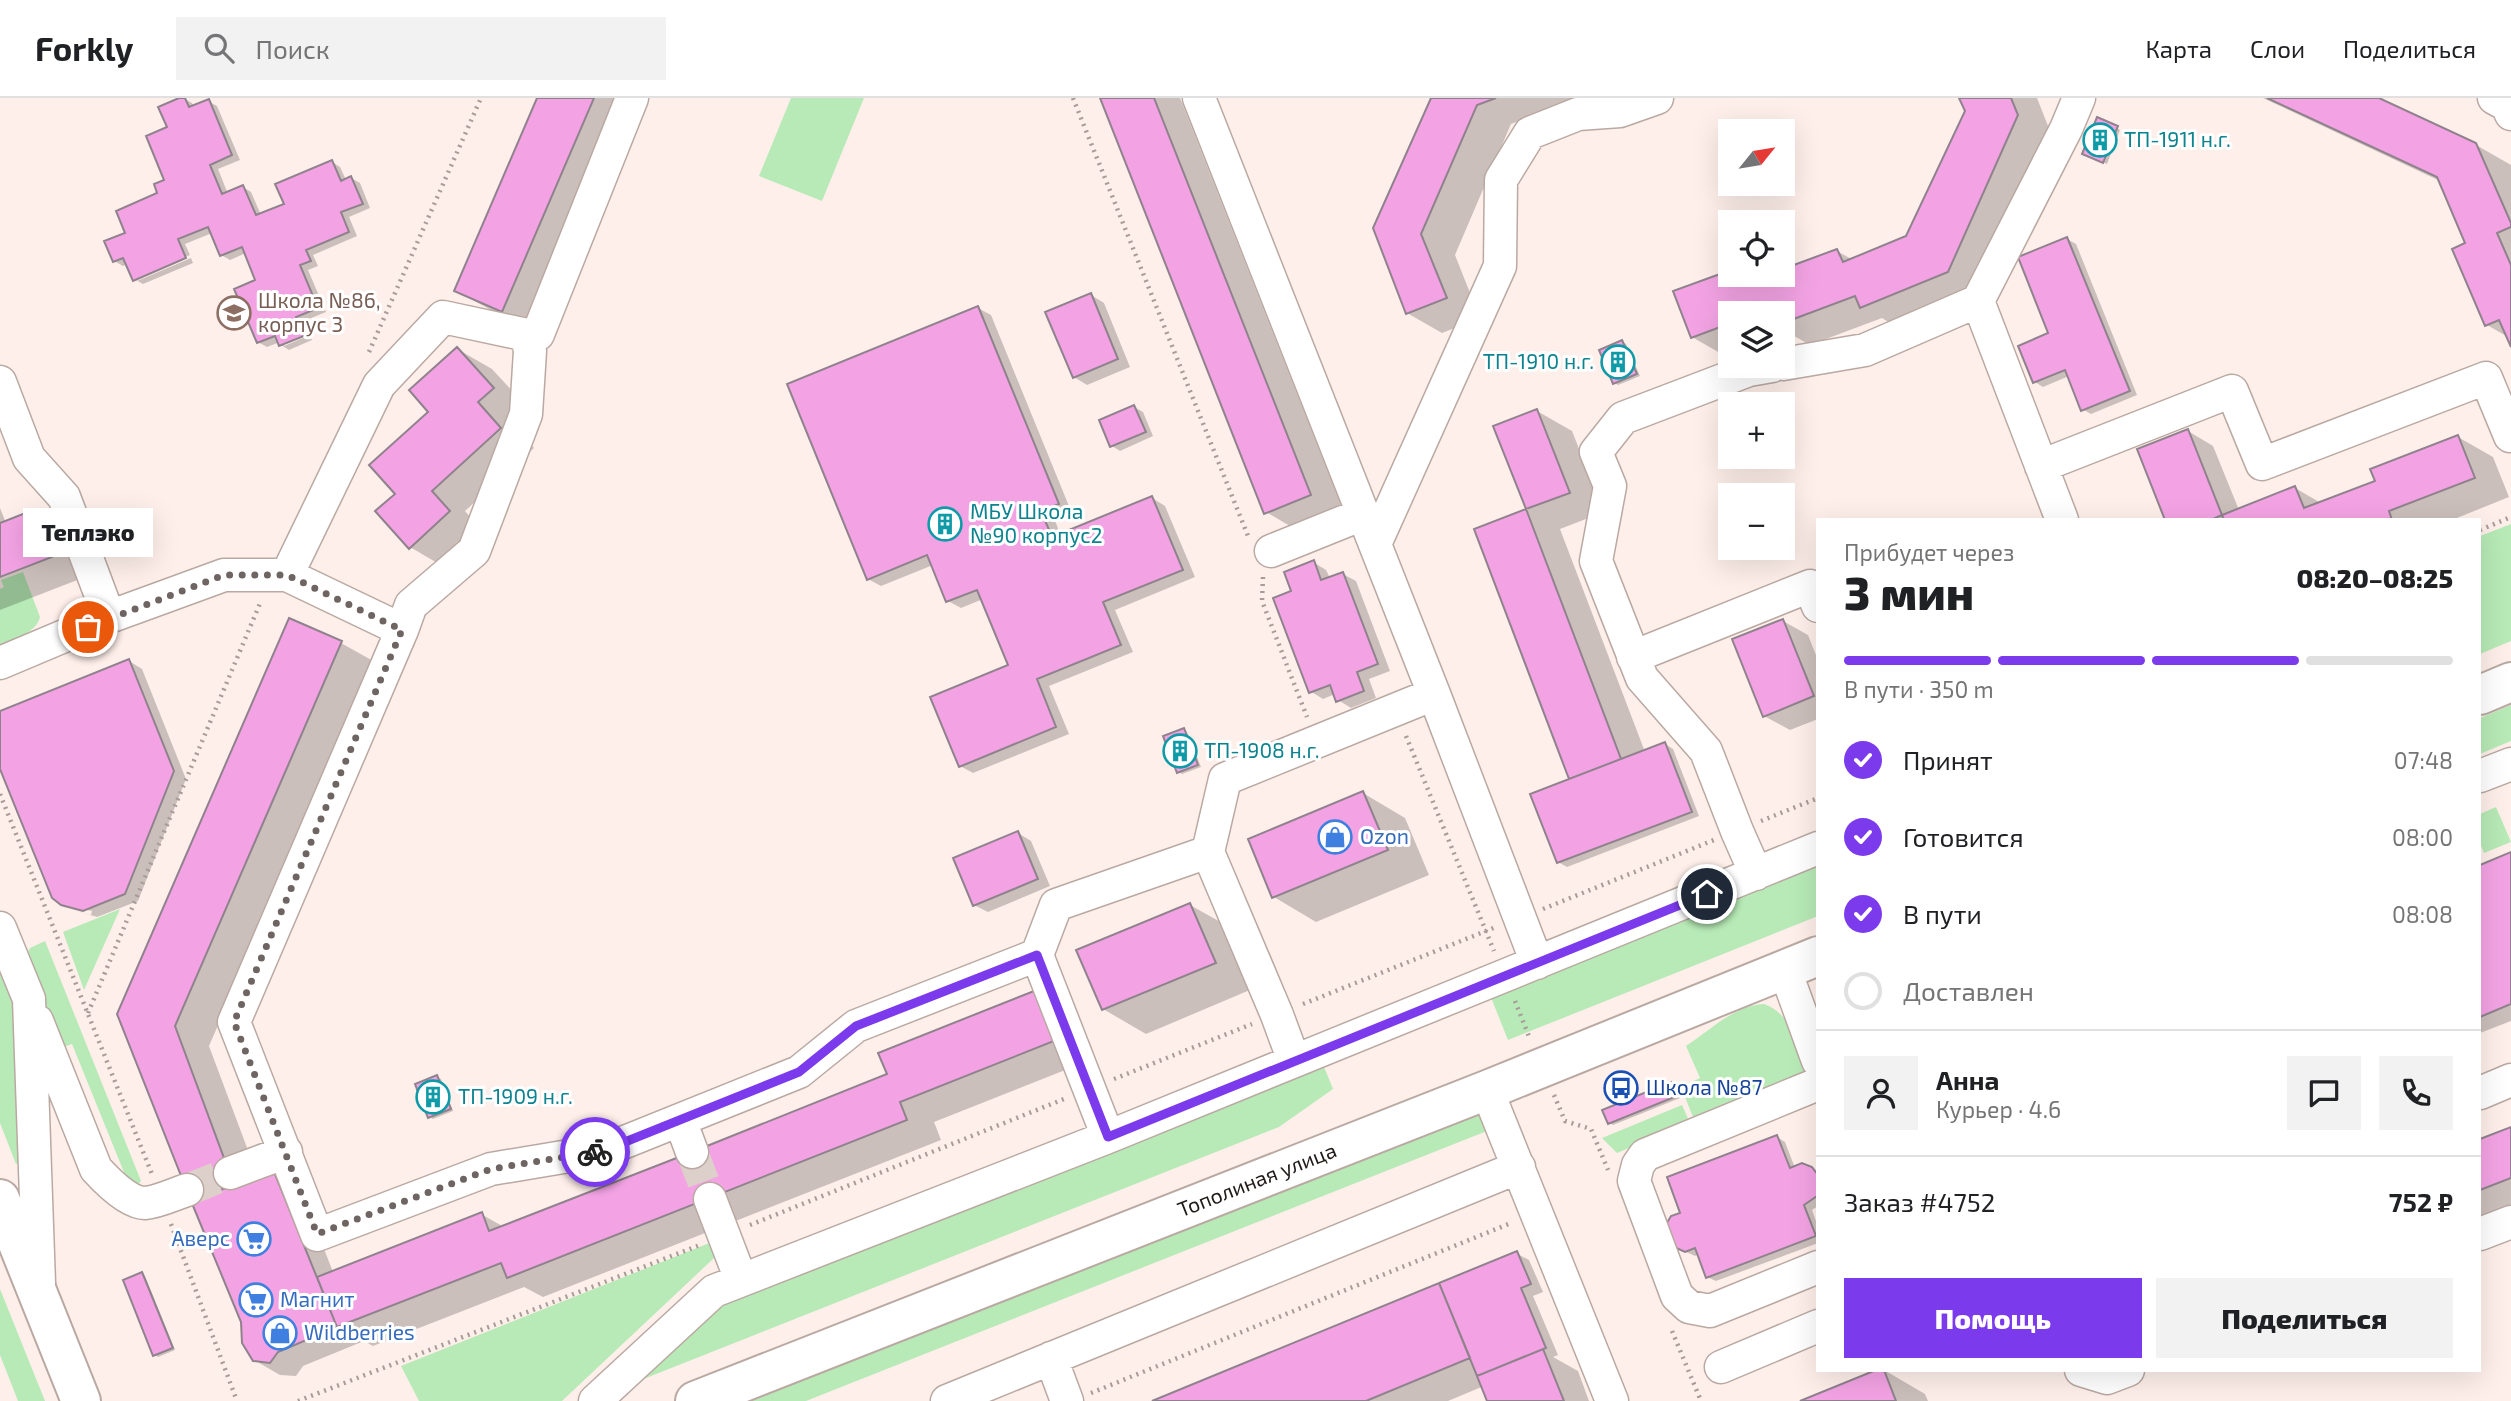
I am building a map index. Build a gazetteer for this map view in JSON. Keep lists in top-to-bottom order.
{
  "streets": {
    "main road": ["Тополиная улица"]
  },
  "places": {
    "building": [
      "ТП-1911 н.г.",
      "ТП-1910 н.г.",
      "МБУ Школа №90 корпус2",
      "ТП-1908 н.г.",
      "ТП-1909 н.г."
    ],
    "school or university": ["Школа №86, корпус 3"],
    "other": ["Теплэко"],
    "shop": ["Ozon", "Wildberries"],
    "bus stop": ["Школа №87"],
    "supermarket": ["Аверс", "Магнит"]
  },
  "north": "top right",
  "page": {
    "header": "Forkly",
    "search": "Поиск",
    "nav": ["Карта", "Слои", "Поделиться"],
    "map_buttons": ["+", "−"],
    "bubble": "Теплэко",
    "heading": ["3 мин", "Прибудет через", "08:20–08:25"],
    "panel": [
      "Анна",
      "Курьер · 4.6",
      "Заказ #4752",
      "752 ₽"
    ],
    "bar": "В пути · 350 m",
    "list": [
      ["Принят", "07:48"],
      ["Готовится", "08:00"],
      ["В пути", "08:08"],
      "Доставлен"
    ],
    "buttons": ["Помощь", "Поделиться"]
  }
}
